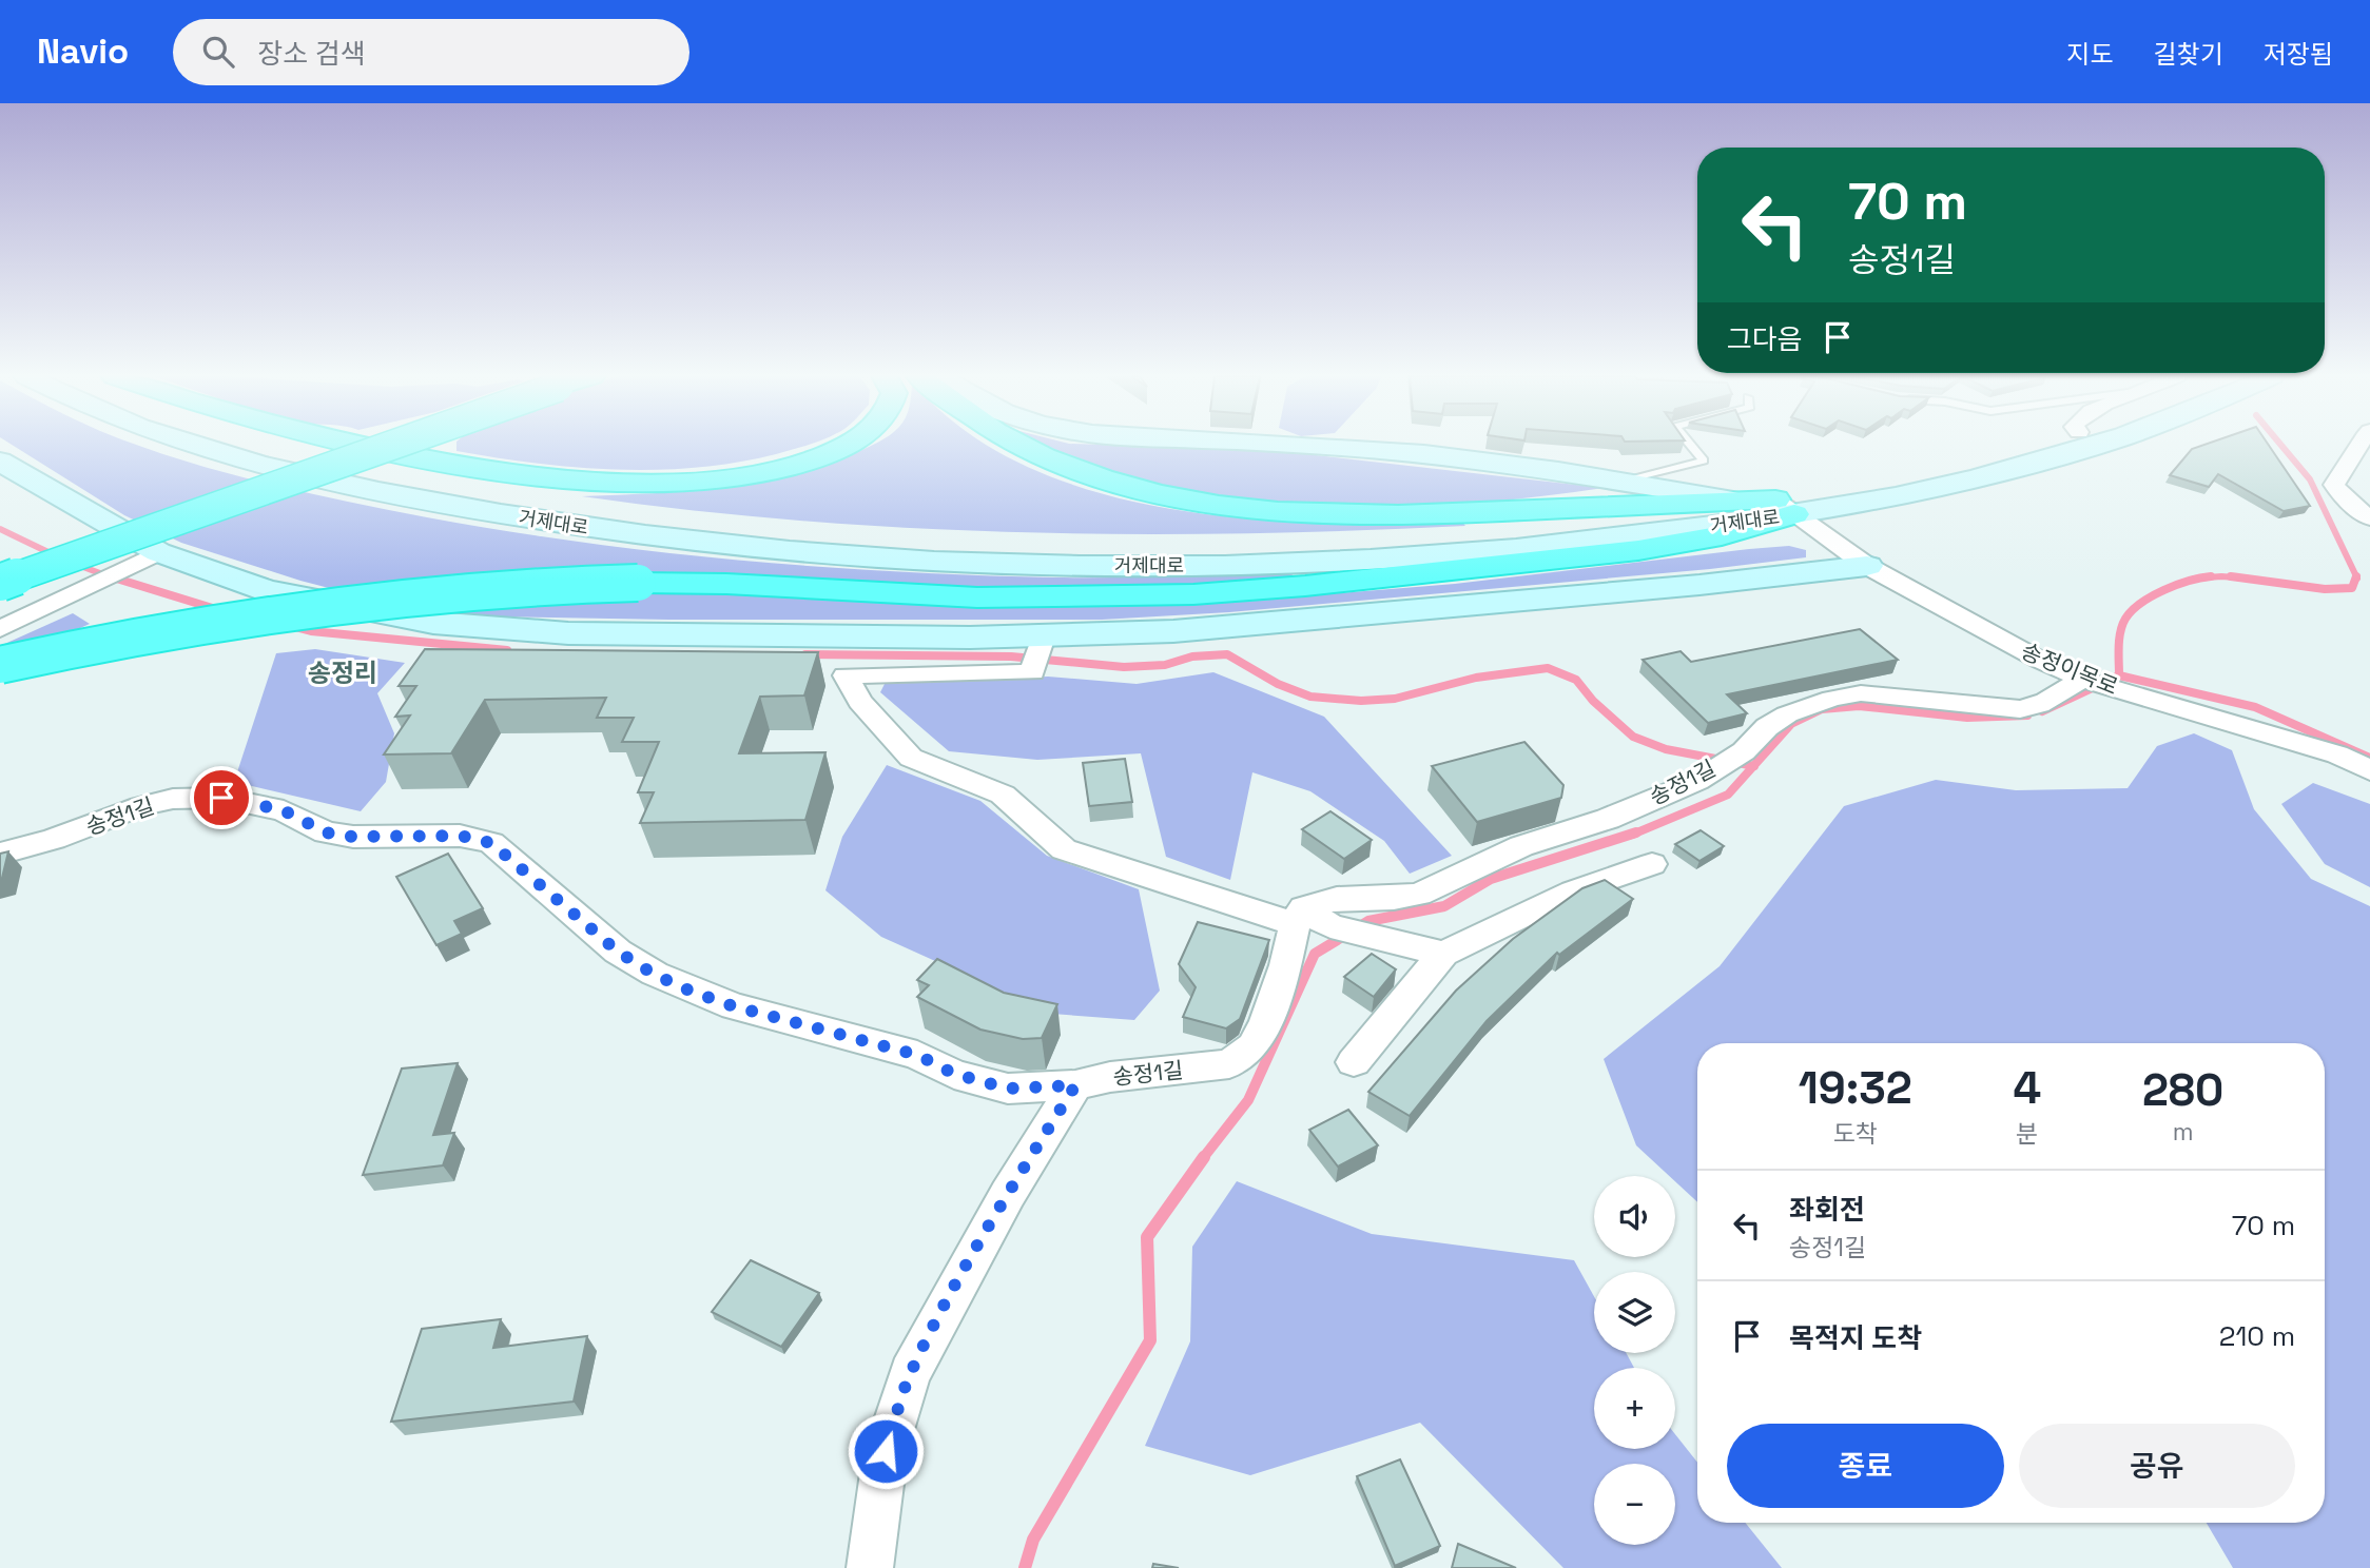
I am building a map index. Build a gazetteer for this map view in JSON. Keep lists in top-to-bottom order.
{
  "streets": {
    "street": ["거제대로", "송정이목로", "송정1길"]
  },
  "crossings": [
    ["거제대로", "송정이목로"],
    ["송정이목로", "송정1길"]
  ],
  "districts": ["송정리"],
  "page": {
    "header": "Navio",
    "search": "장소 검색",
    "nav": ["지도", "길찾기", "저장됨"],
    "turn": ["70 m", "송정1길"],
    "then": "그다음",
    "eta": [
      "19:32",
      "도착",
      "4",
      "분",
      "280",
      "m"
    ],
    "list": [
      {
        "name": "좌회전",
        "note": "송정1길",
        "value": "70 m"
      },
      {
        "name": "목적지 도착",
        "value": "210 m"
      }
    ],
    "map_buttons": ["+", "−"],
    "buttons": ["종료", "공유"]
  }
}
